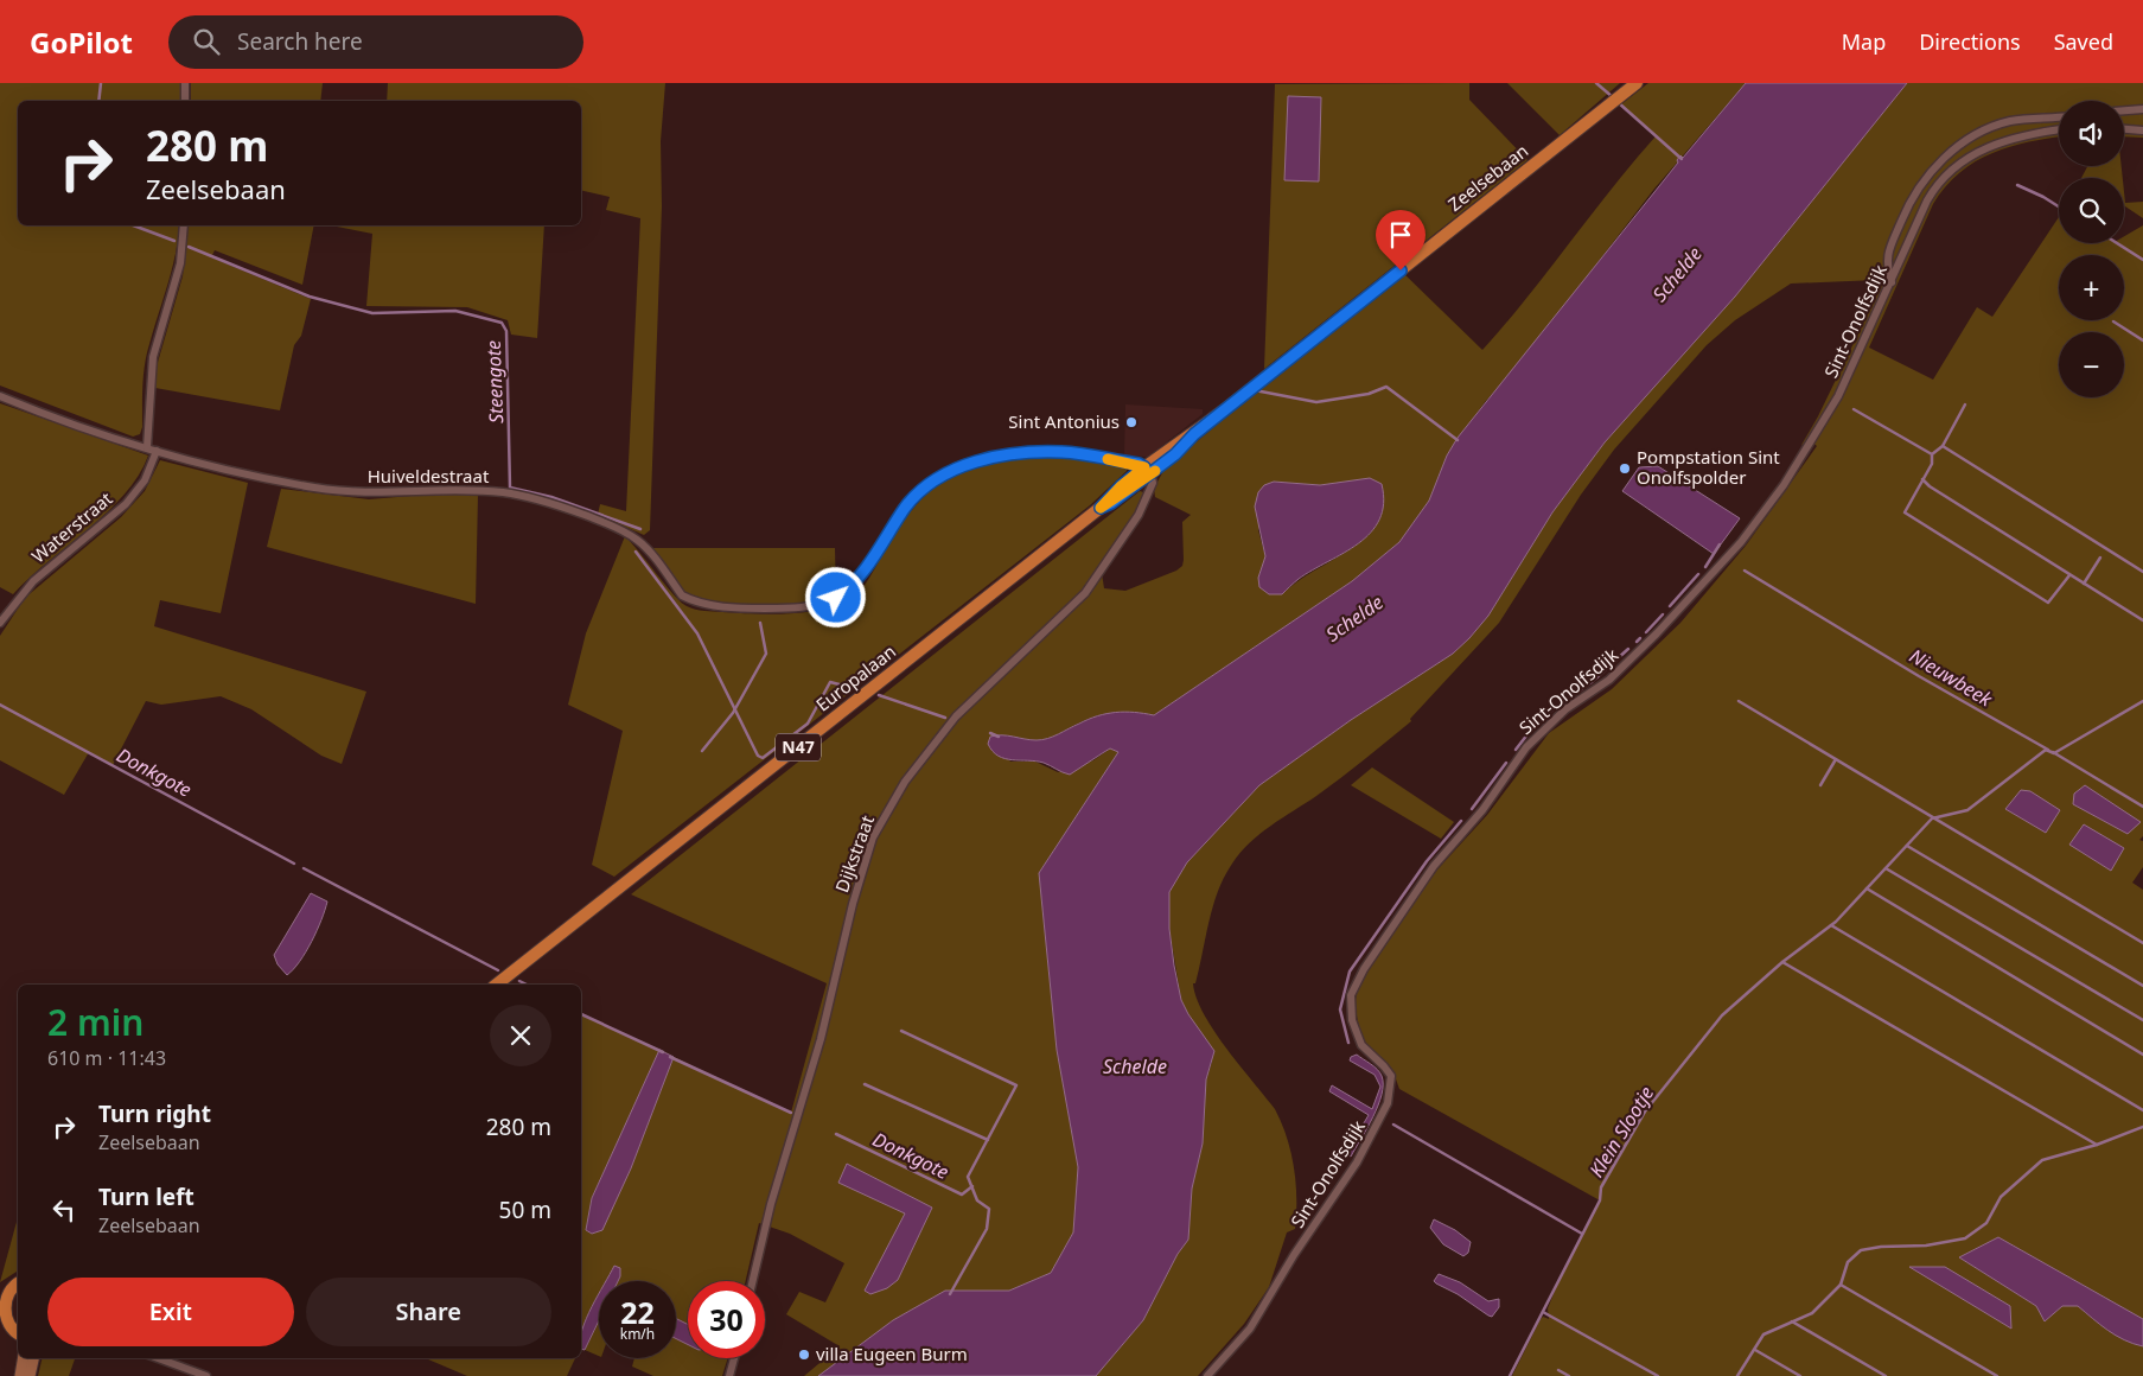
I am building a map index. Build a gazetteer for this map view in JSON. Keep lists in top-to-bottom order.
{
  "streets": {
    "main road": ["Zeelsebaan", "Europalaan", "N47"],
    "street": [
      "Sint-Onolfsdijk",
      "Huiveldestraat",
      "Waterstraat",
      "Dijkstraat"
    ]
  },
  "crossings": [
    ["Zeelsebaan", "Huiveldestraat"],
    ["Zeelsebaan", "Europalaan"],
    ["Zeelsebaan", "Dijkstraat"],
    ["Huiveldestraat", "Waterstraat"],
    ["Huiveldestraat", "Dijkstraat"]
  ],
  "water": [
    "Schelde",
    "Steengote",
    "Nieuwbeek",
    "Donkgote",
    "Klein Slootje"
  ],
  "places": ["Sint Antonius", "Pompstation Sint Onolfspolder", "villa Eugeen Burm"],
  "page": {
    "header": "GoPilot",
    "search": "Search here",
    "nav": ["Map", "Directions", "Saved"],
    "map_buttons": ["+", "−"],
    "turn": ["280 m", "Zeelsebaan"],
    "heading": ["2 min", "610 m · 11:43"],
    "list": [
      {
        "name": "Turn right",
        "note": "Zeelsebaan",
        "value": "280 m"
      },
      {
        "name": "Turn left",
        "note": "Zeelsebaan",
        "value": "50 m"
      }
    ],
    "buttons": ["Exit", "Share"],
    "speed": "22 km/h",
    "limit": "30"
  }
}
